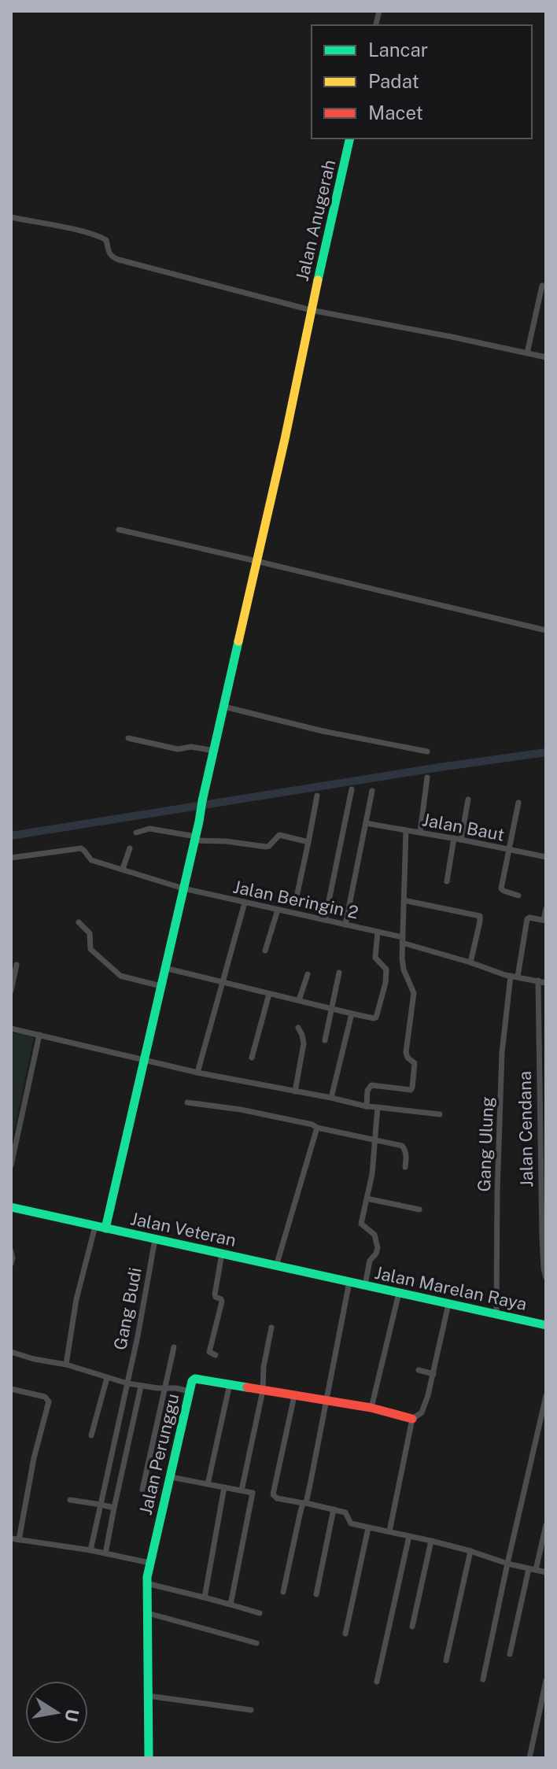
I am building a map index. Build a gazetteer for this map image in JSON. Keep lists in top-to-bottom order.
{
  "streets": {
    "street": [
      "Jalan Anugerah",
      "Jalan Baut",
      "Jalan Beringin 2",
      "Jalan Cendana",
      "Gang Ulung",
      "Jalan Veteran",
      "Jalan Marelan Raya",
      "Gang Budi",
      "Jalan Perunggu"
    ]
  },
  "crossings": [
    ["Jalan Anugerah", "Jalan Beringin 2"],
    ["Jalan Anugerah", "Jalan Veteran"],
    ["Jalan Baut", "Jalan Beringin 2"],
    ["Jalan Beringin 2", "Jalan Cendana"],
    ["Jalan Beringin 2", "Gang Ulung"],
    ["Gang Ulung", "Jalan Marelan Raya"],
    ["Jalan Veteran", "Jalan Marelan Raya"],
    ["Jalan Veteran", "Gang Budi"]
  ],
  "legend": ["Lancar", "Padat", "Macet"],
  "north": "right"
}
